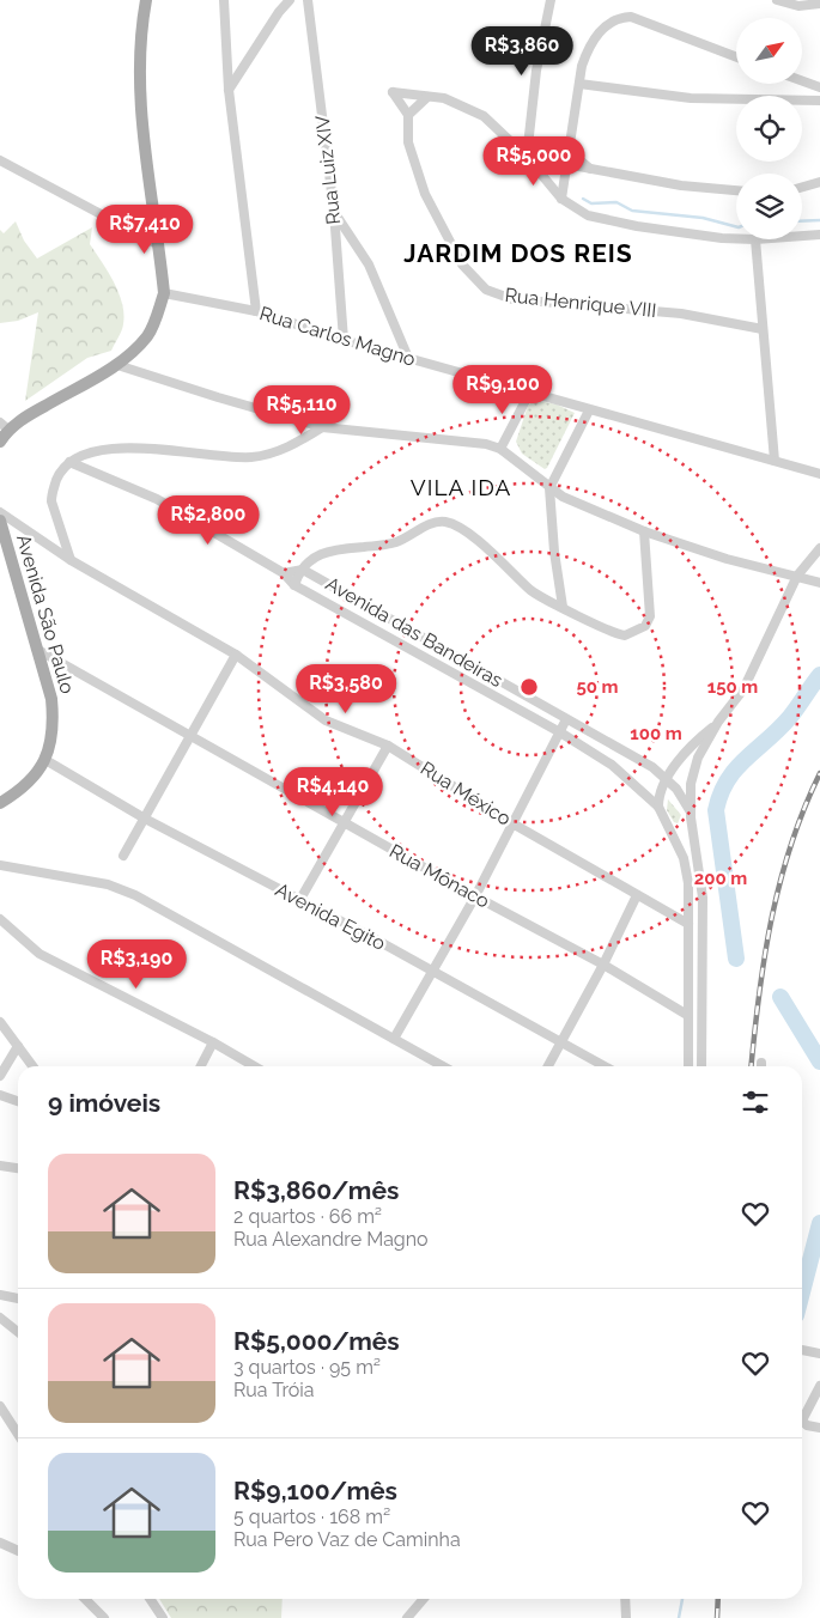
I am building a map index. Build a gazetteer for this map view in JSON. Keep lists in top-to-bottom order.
{
  "streets": {
    "main road": ["Avenida São Paulo"],
    "street": [
      "Rua Luiz XIV",
      "Rua Henrique VIII",
      "Rua Carlos Magno",
      "Avenida das Bandeiras",
      "Rua México",
      "Rua Mônaco",
      "Avenida Egito"
    ]
  },
  "crossings": [
    ["Rua Luiz XIV", "Rua Carlos Magno"],
    ["Avenida São Paulo", "Rua Mônaco"],
    ["Avenida São Paulo", "Avenida Egito"],
    ["Avenida das Bandeiras", "Rua México"],
    ["Avenida das Bandeiras", "Rua Mônaco"]
  ],
  "districts": ["JARDIM DOS REIS", "VILA IDA"],
  "north": "top right",
  "page": {
    "price": [
      "R$3,860",
      "R$5,000",
      "R$7,410",
      "R$9,100",
      "R$5,110",
      "R$2,800",
      "R$3,580",
      "R$4,140",
      "R$3,190"
    ],
    "heading": "9 imóveis",
    "list": [
      {
        "name": "R$3,860/mês",
        "note": "2 quartos · 66 m² · Rua Alexandre Magno"
      },
      {
        "name": "R$5,000/mês",
        "note": "3 quartos · 95 m² · Rua Tróia"
      },
      {
        "name": "R$9,100/mês",
        "note": "5 quartos · 168 m² · Rua Pero Vaz de Caminha"
      }
    ]
  },
  "rings": [
    "50 m",
    "150 m",
    "100 m",
    "200 m"
  ]
}
